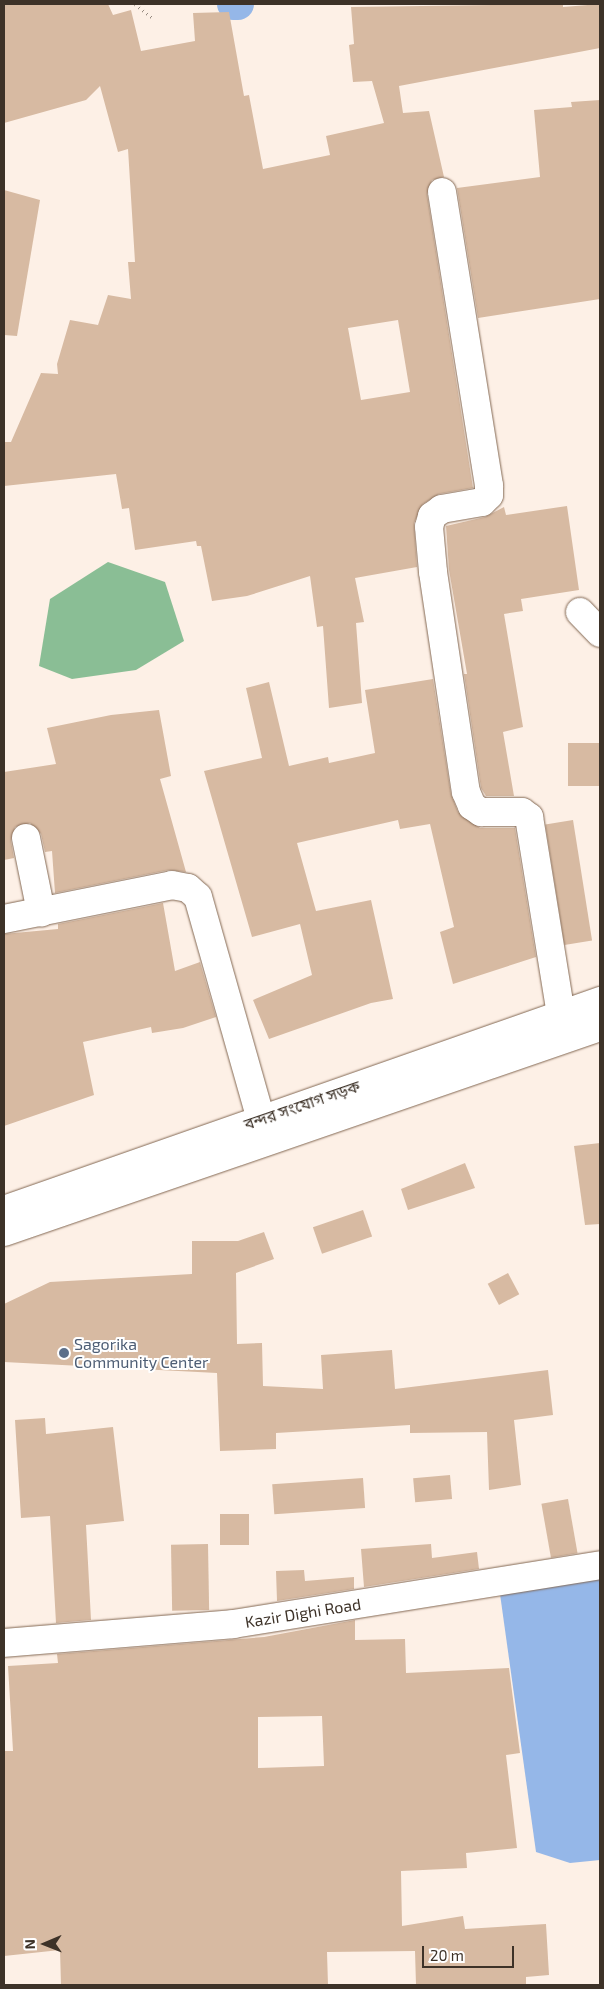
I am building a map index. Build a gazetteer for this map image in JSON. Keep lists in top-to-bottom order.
{
  "streets": {
    "main road": ["বন্দর সংযোগ সড়ক", "Kazir Dighi Road"]
  },
  "places": ["Sagorika Community Center"],
  "scale_bar": "20 m",
  "north": "left"
}
